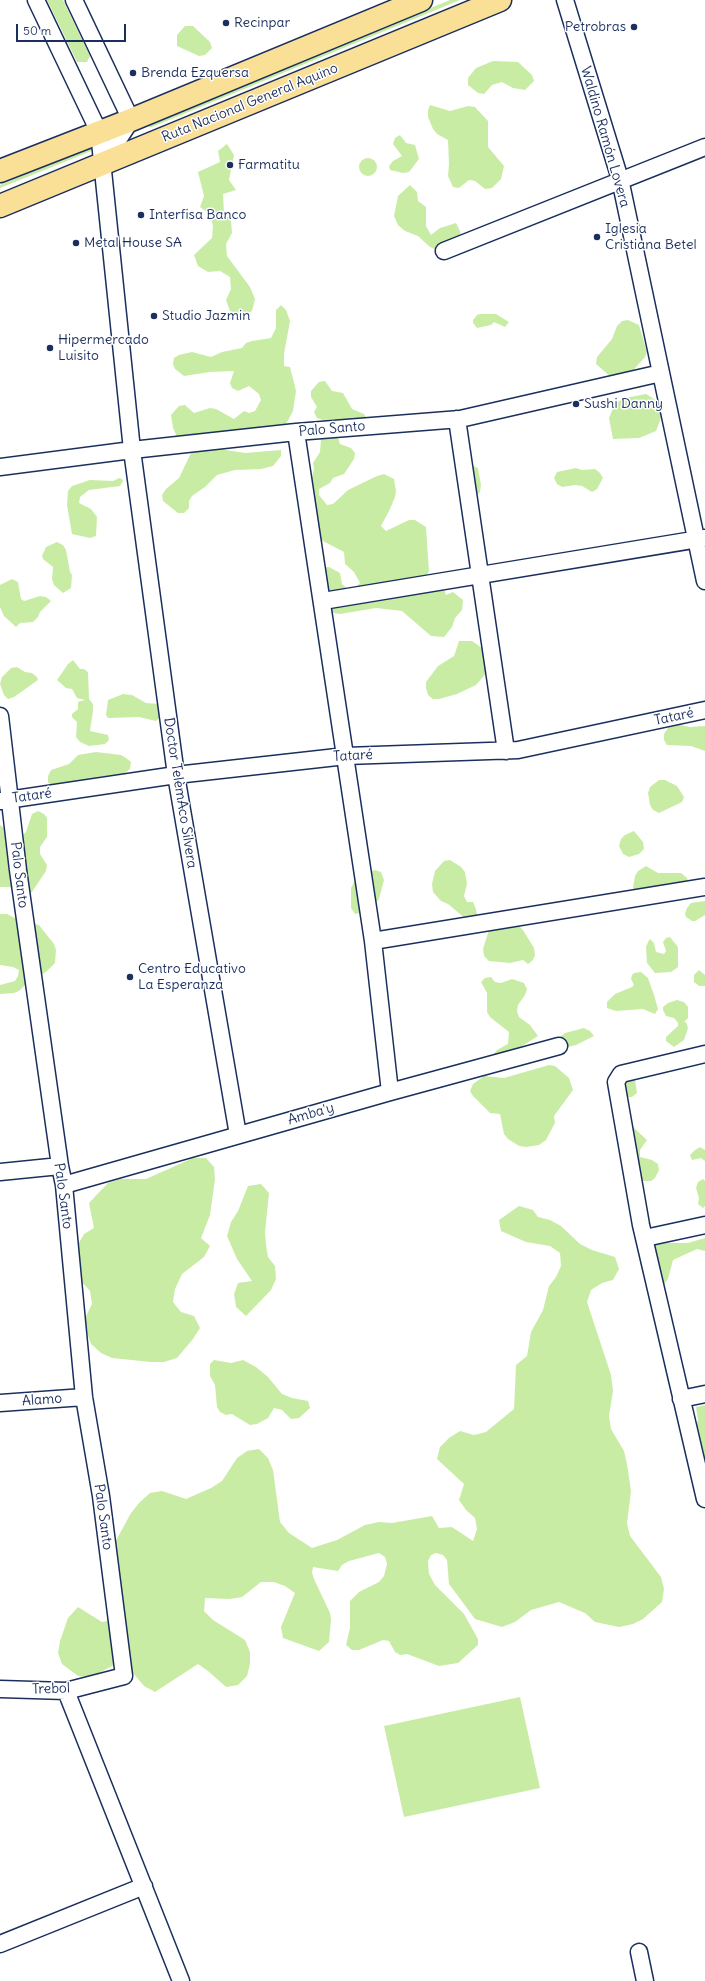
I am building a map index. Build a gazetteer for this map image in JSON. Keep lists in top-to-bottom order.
{
  "streets": {
    "highway": ["Ruta Nacional General Aquino"],
    "street": [
      "Waldino Ramón Lovera",
      "Palo Santo",
      "Tataré",
      "Doctor TelèmAco Silvera",
      "Amba'y",
      "Alamo",
      "Trebol"
    ]
  },
  "crossings": [
    ["Ruta Nacional General Aquino", "Doctor TelèmAco Silvera"],
    ["Waldino Ramón Lovera", "Palo Santo"],
    ["Palo Santo", "Tataré"],
    ["Palo Santo", "Doctor TelèmAco Silvera"],
    ["Palo Santo", "Amba'y"],
    ["Palo Santo", "Alamo"],
    ["Palo Santo", "Trebol"],
    ["Tataré", "Doctor TelèmAco Silvera"],
    ["Doctor TelèmAco Silvera", "Amba'y"]
  ],
  "places": [
    "Recinpar",
    "Petrobras",
    "Brenda Ezquersa",
    "Farmatitu",
    "Interfisa Banco",
    "Iglesia Cristiana Betel",
    "Metal House SA",
    "Studio Jazmin",
    "Hipermercado Luisito",
    "Sushi Danny",
    "Centro Educativo La Esperanza"
  ],
  "scale_bar": "50 m"
}
